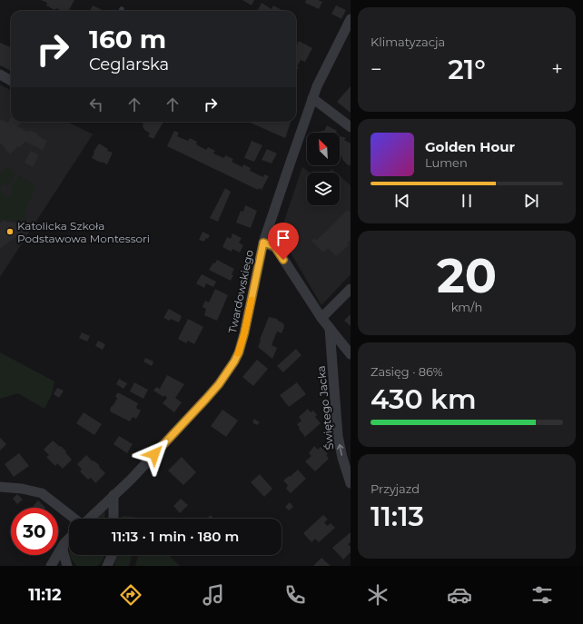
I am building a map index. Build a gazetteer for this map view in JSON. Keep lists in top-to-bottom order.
{
  "streets": {
    "street": ["Twardowskiego", "Świętego Jacka"]
  },
  "one_way": ["Świętego Jacka"],
  "places": ["Katolicka Szkoła Podstawowa Montessori"],
  "north": "top left",
  "page": {
    "tile": [
      "Klimatyzacja",
      ["20", "km/h"],
      ["Zasięg · 86%", "430 km"],
      ["Przyjazd", "11:13"]
    ],
    "turn": ["160 m", "Ceglarska"],
    "heat": ["−", "21°", "+"],
    "song": ["Golden Hour", "Lumen"],
    "limit": "30",
    "trip": "11:13 · 1 min · 180 m",
    "tabs": "11:12"
  }
}
